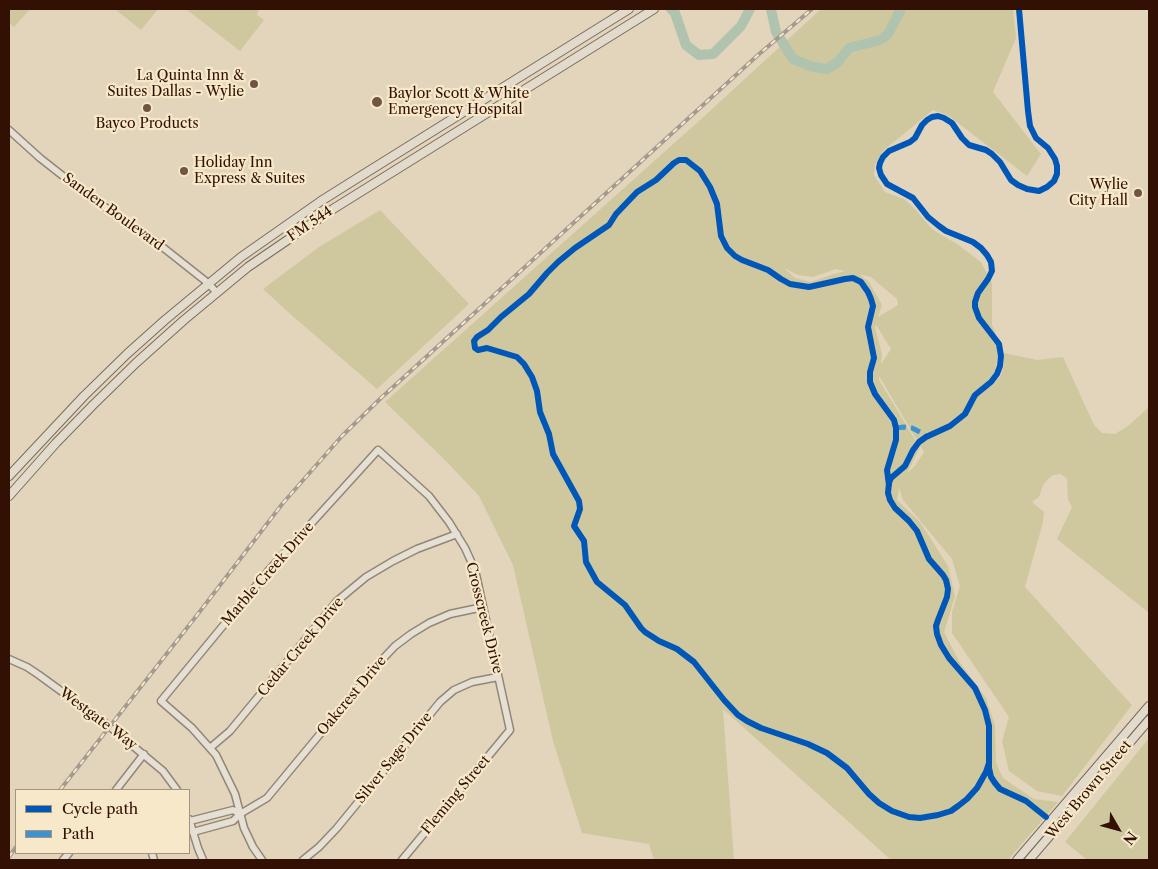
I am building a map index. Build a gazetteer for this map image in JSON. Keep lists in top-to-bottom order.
{
  "streets": {
    "main road": ["FM 544", "West Brown Street"],
    "street": [
      "Sanden Boulevard",
      "Marble Creek Drive",
      "Crosscreek Drive",
      "Cedar Creek Drive",
      "Oakcrest Drive",
      "Westgate Way",
      "Silver Sage Drive",
      "Fleming Street"
    ]
  },
  "crossings": [
    ["Sanden Boulevard", "FM 544"],
    ["Marble Creek Drive", "Crosscreek Drive"],
    ["Marble Creek Drive", "Cedar Creek Drive"],
    ["Crosscreek Drive", "Cedar Creek Drive"],
    ["Crosscreek Drive", "Oakcrest Drive"],
    ["Crosscreek Drive", "Silver Sage Drive"],
    ["Crosscreek Drive", "Fleming Street"]
  ],
  "places": [
    "La Quinta Inn & Suites Dallas - Wylie",
    "Baylor Scott & White Emergency Hospital",
    "Bayco Products",
    "Holiday Inn Express & Suites",
    "Wylie City Hall"
  ],
  "legend": ["Cycle path", "Path"],
  "north": "bottom right"
}
